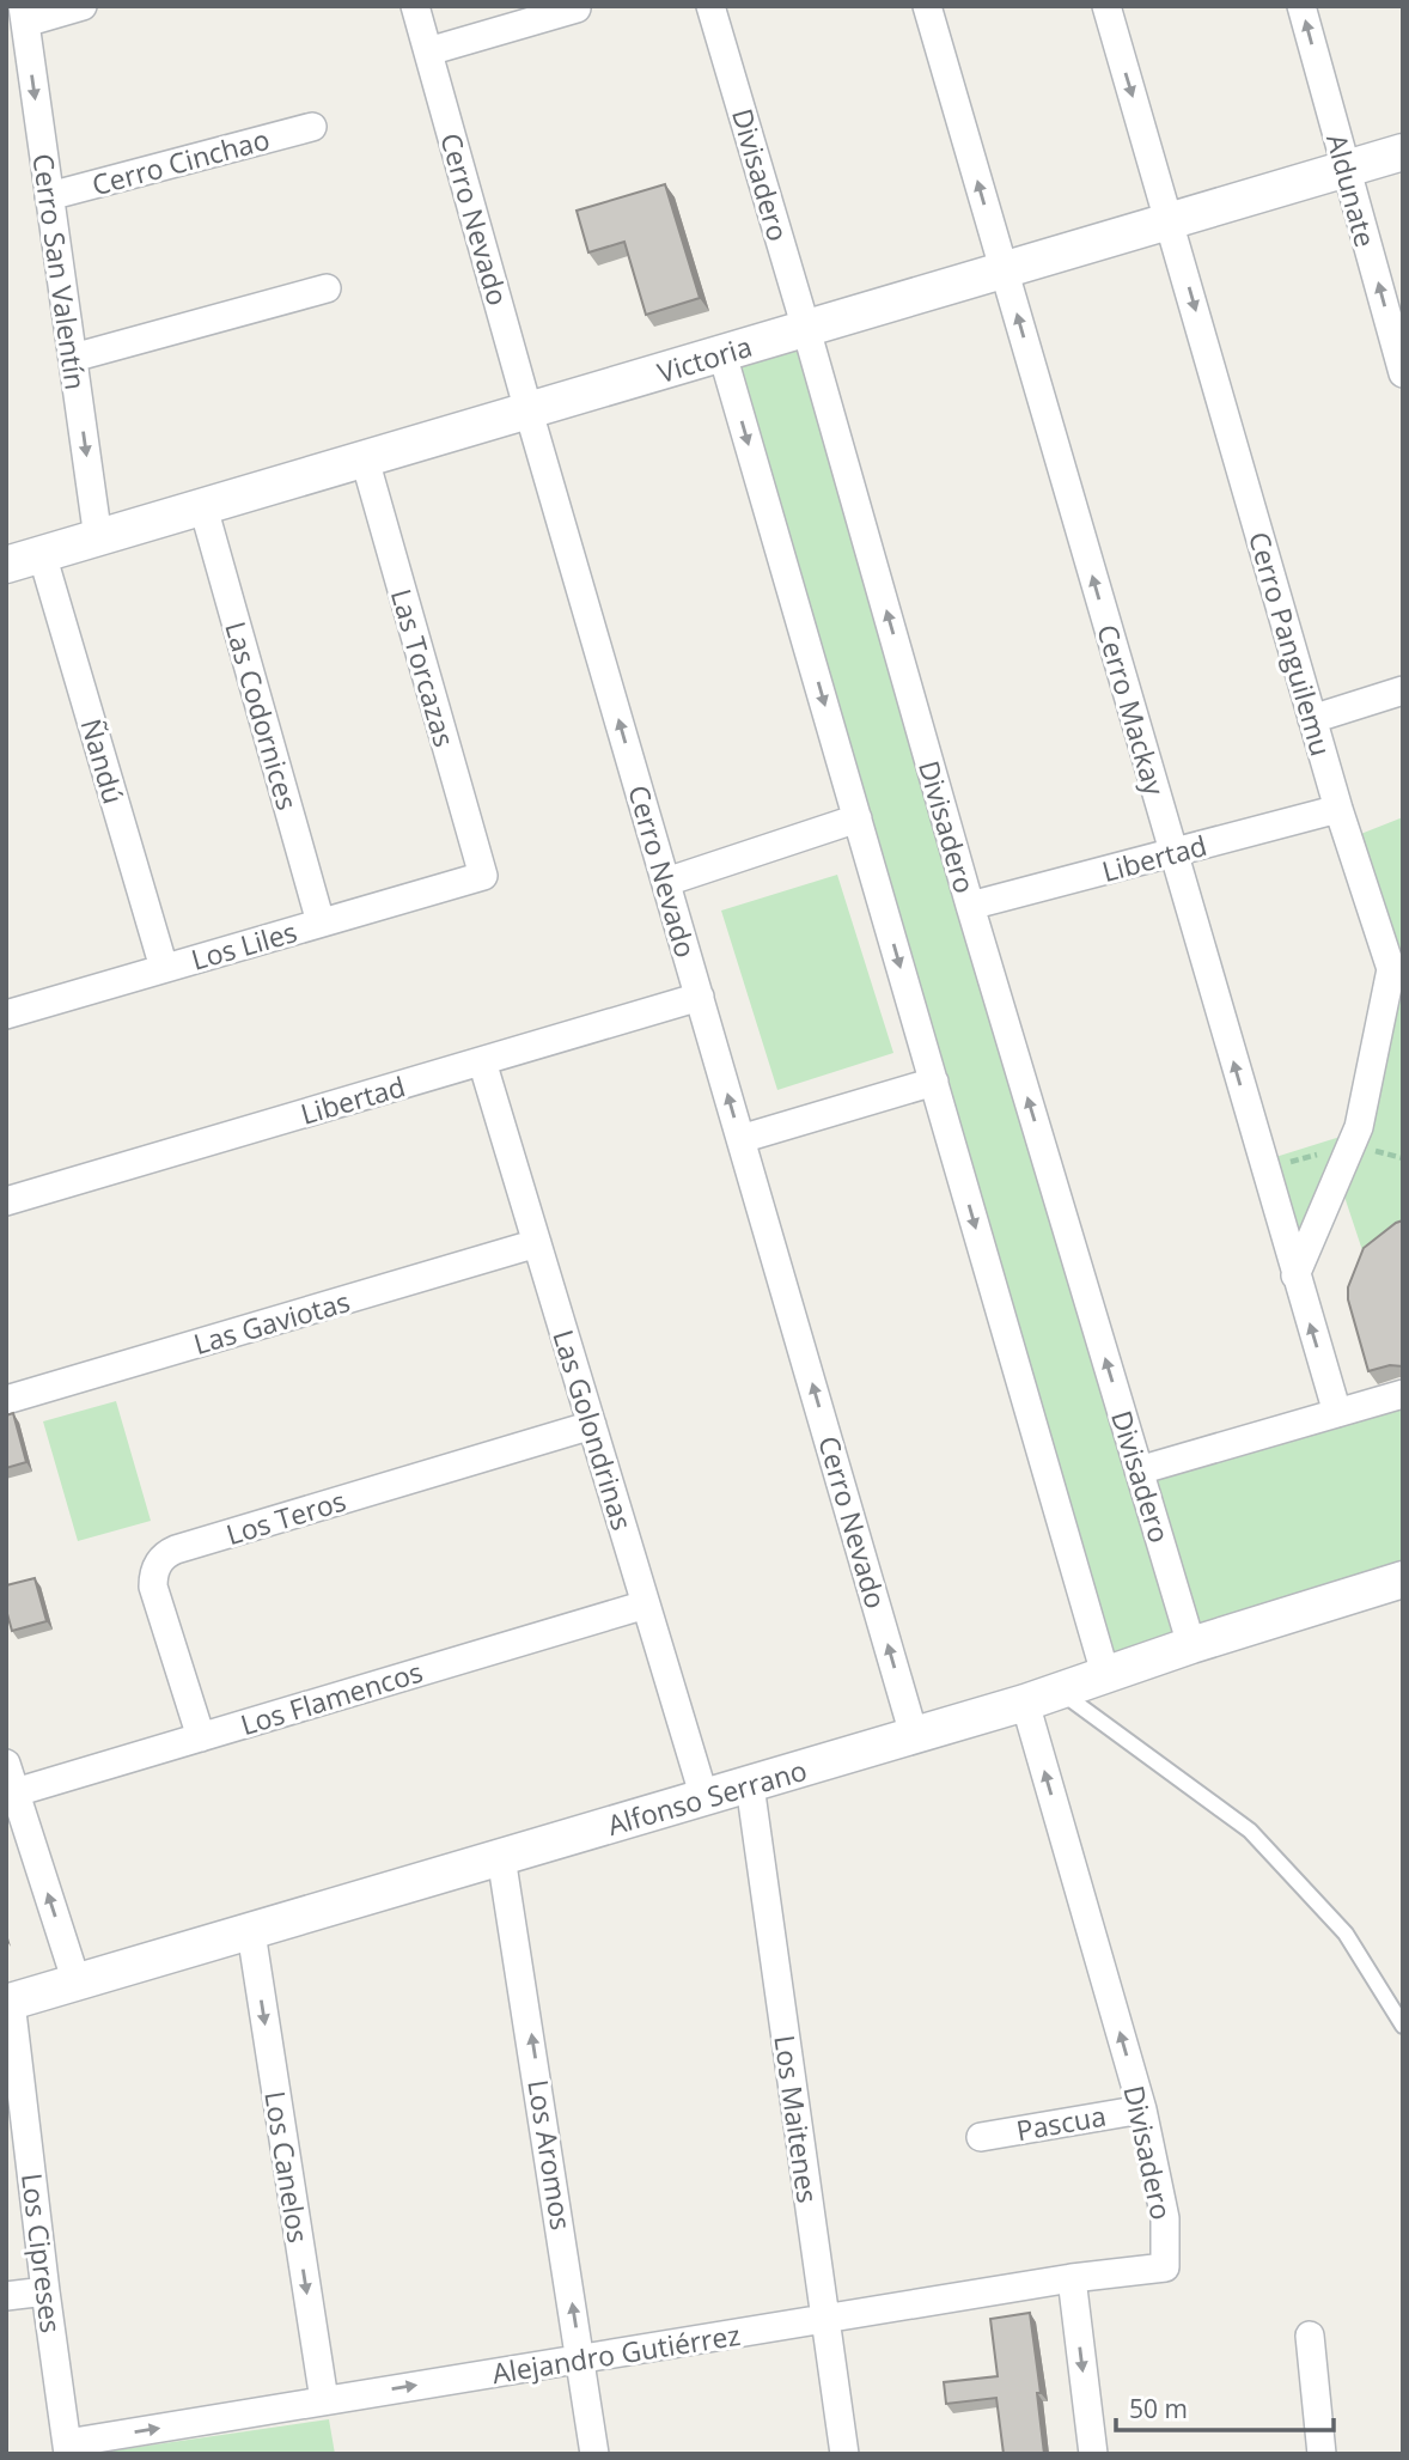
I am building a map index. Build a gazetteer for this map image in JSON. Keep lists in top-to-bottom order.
{
  "streets": {
    "street": [
      "Cerro Cinchao",
      "Divisadero",
      "Aldunate",
      "Cerro Nevado",
      "Cerro San Valentín",
      "Victoria",
      "Cerro Panguilemu",
      "Las Torcazas",
      "Cerro Mackay",
      "Las Codornices",
      "Ñandú",
      "Libertad",
      "Los Liles",
      "Las Gaviotas",
      "Las Golondrinas",
      "Los Teros",
      "Los Flamencos",
      "Alfonso Serrano",
      "Los Maitenes",
      "Pascua",
      "Los Aromos",
      "Los Canelos",
      "Los Cipreses",
      "Alejandro Gutiérrez"
    ]
  },
  "crossings": [
    ["Cerro Cinchao", "Cerro San Valentín"],
    ["Divisadero", "Victoria"],
    ["Divisadero", "Libertad"],
    ["Divisadero", "Alfonso Serrano"],
    ["Divisadero", "Pascua"],
    ["Divisadero", "Alejandro Gutiérrez"],
    ["Aldunate", "Victoria"],
    ["Cerro Nevado", "Victoria"],
    ["Cerro Nevado", "Libertad"],
    ["Cerro Nevado", "Alfonso Serrano"],
    ["Cerro San Valentín", "Victoria"],
    ["Victoria", "Cerro Panguilemu"],
    ["Victoria", "Las Torcazas"],
    ["Victoria", "Cerro Mackay"],
    ["Victoria", "Las Codornices"],
    ["Victoria", "Ñandú"],
    ["Cerro Panguilemu", "Cerro Mackay"],
    ["Cerro Panguilemu", "Libertad"],
    ["Las Torcazas", "Los Liles"],
    ["Cerro Mackay", "Libertad"],
    ["Las Codornices", "Los Liles"],
    ["Ñandú", "Los Liles"],
    ["Libertad", "Las Golondrinas"],
    ["Las Gaviotas", "Las Golondrinas"],
    ["Las Golondrinas", "Los Teros"],
    ["Las Golondrinas", "Los Flamencos"],
    ["Las Golondrinas", "Alfonso Serrano"],
    ["Los Teros", "Los Flamencos"],
    ["Alfonso Serrano", "Los Maitenes"],
    ["Alfonso Serrano", "Los Aromos"],
    ["Alfonso Serrano", "Los Canelos"],
    ["Alfonso Serrano", "Los Cipreses"],
    ["Los Maitenes", "Alejandro Gutiérrez"],
    ["Los Aromos", "Alejandro Gutiérrez"],
    ["Los Canelos", "Alejandro Gutiérrez"],
    ["Los Cipreses", "Alejandro Gutiérrez"]
  ],
  "one_way": [
    "Aldunate",
    "Cerro San Valentín",
    "Cerro Panguilemu",
    "Cerro Mackay",
    "Los Aromos",
    "Los Canelos",
    "Alejandro Gutiérrez"
  ],
  "scale_bar": "50 m"
}
